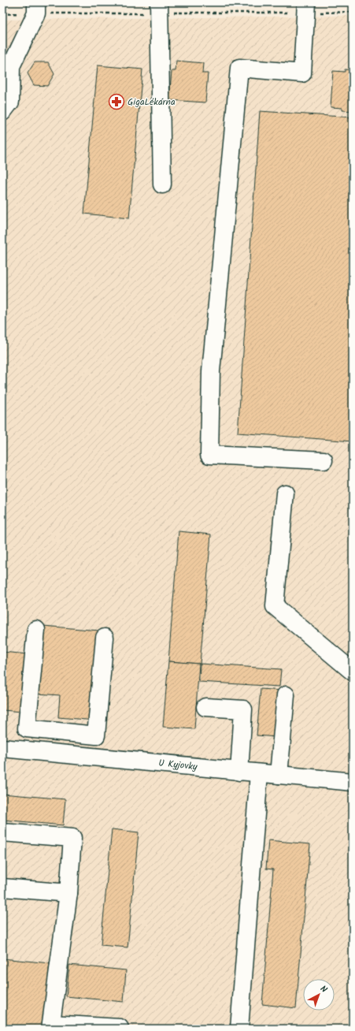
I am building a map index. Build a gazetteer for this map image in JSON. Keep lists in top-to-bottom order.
{
  "streets": {
    "lane": ["U Kyjovky"]
  },
  "places": {
    "pharmacy": ["GigaLékárna"]
  },
  "north": "top right"
}
